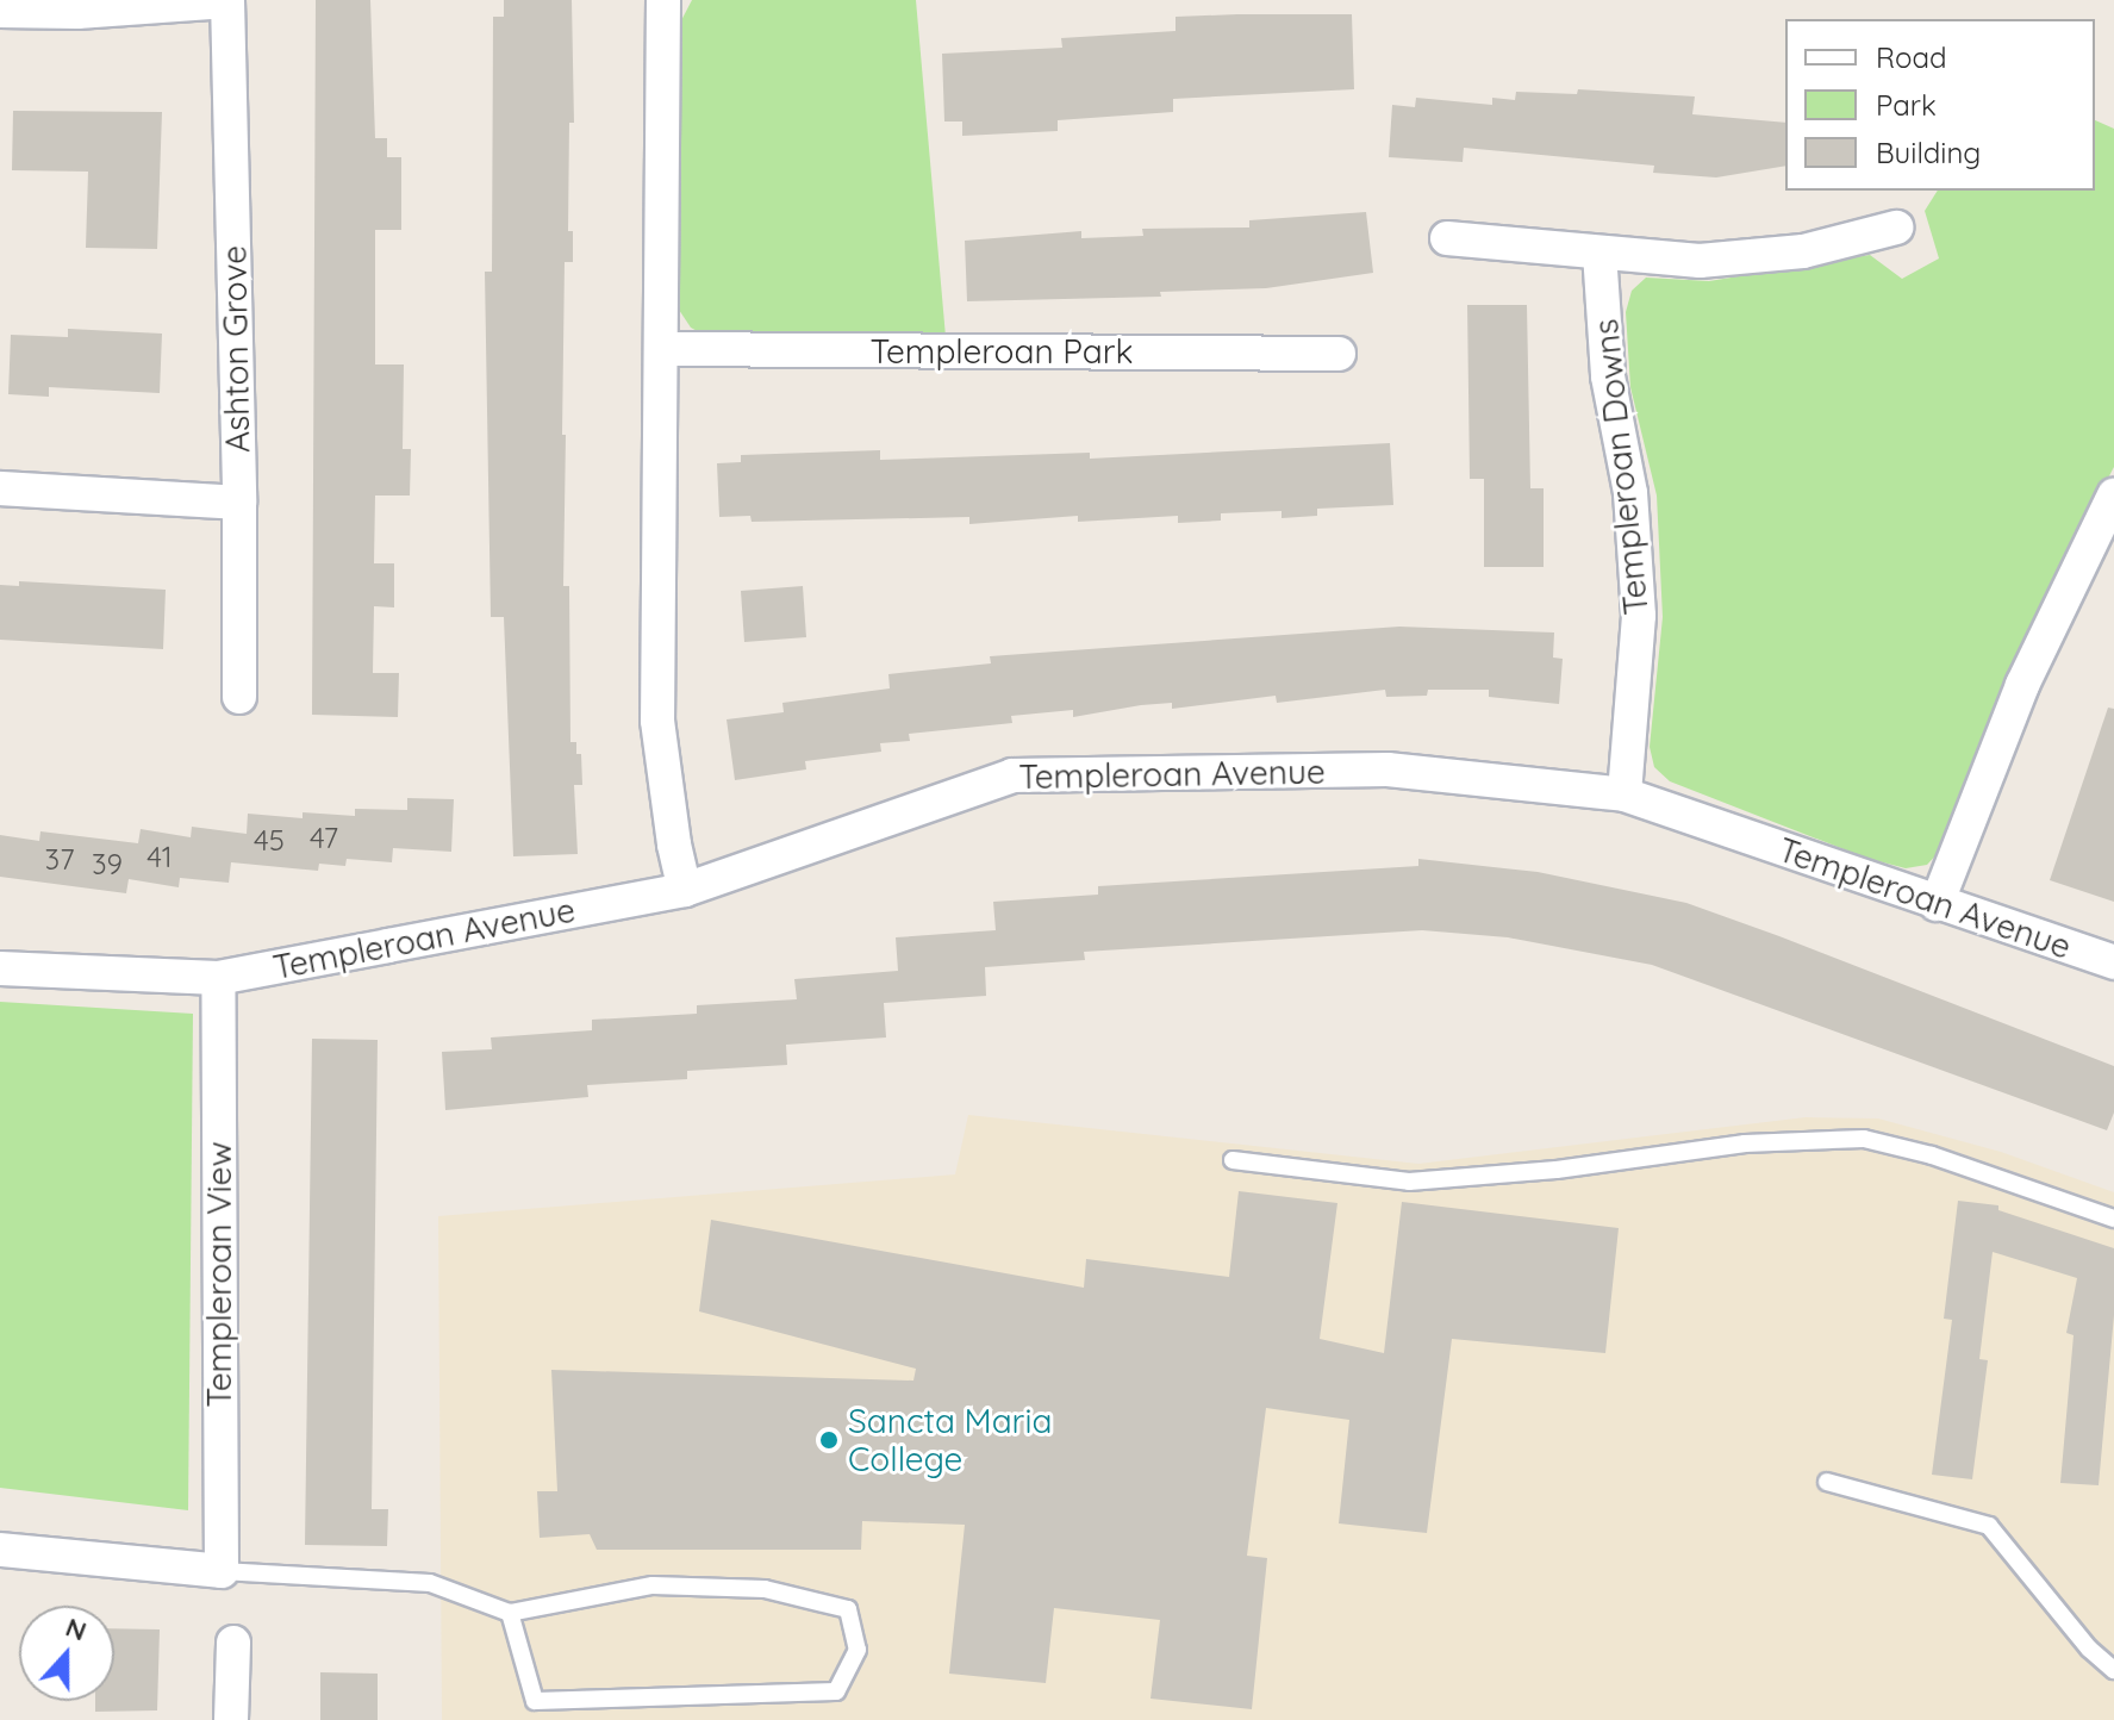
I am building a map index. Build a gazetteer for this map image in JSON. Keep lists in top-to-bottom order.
{
  "streets": {
    "street": [
      "Ashton Grove",
      "Templeroan Park",
      "Templeroan Downs",
      "Templeroan Avenue",
      "Templeroan View"
    ]
  },
  "crossings": [
    ["Templeroan Downs", "Templeroan Avenue"],
    ["Templeroan Avenue", "Templeroan View"]
  ],
  "places": ["Sancta Maria College"],
  "house_numbers": [
    "47",
    "45",
    "41",
    "37",
    "39"
  ],
  "legend": ["Road", "Park", "Building"],
  "north": "top"
}
